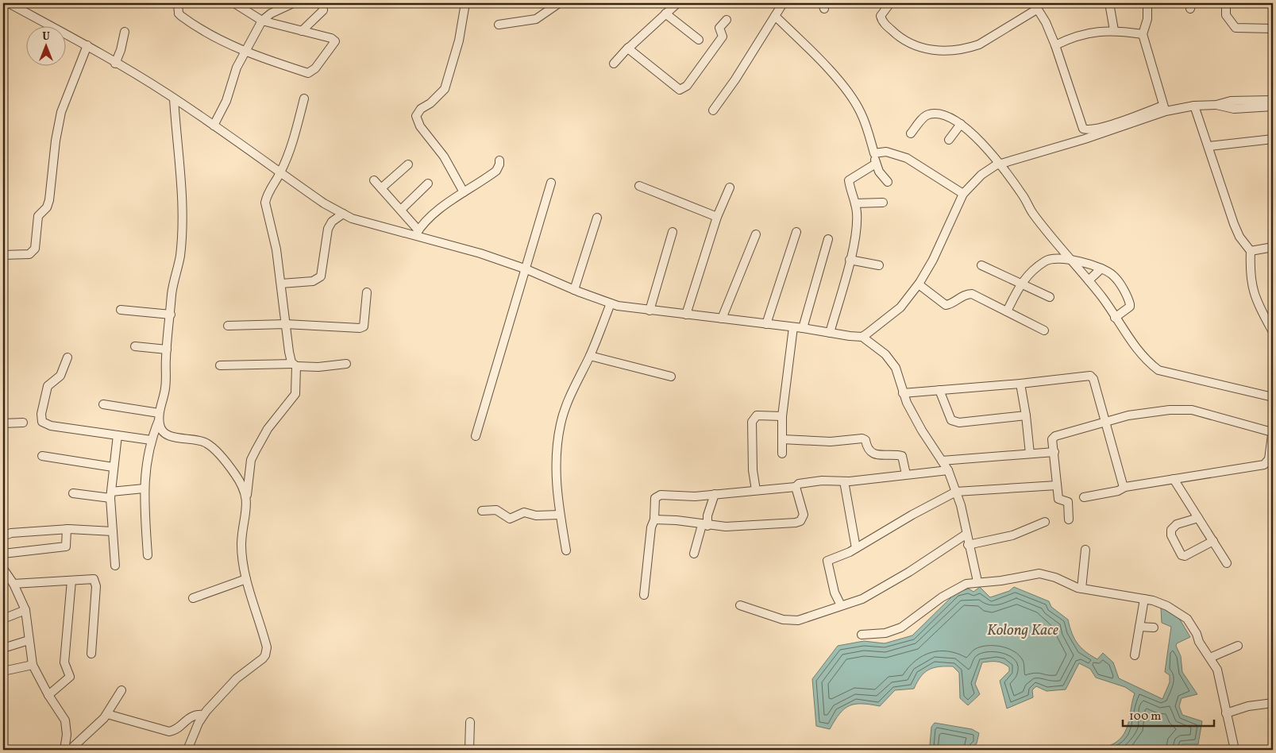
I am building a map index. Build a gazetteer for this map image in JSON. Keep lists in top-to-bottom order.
{
  "water": ["Kolong Kace"],
  "scale_bar": "100 m",
  "north": "top"
}
